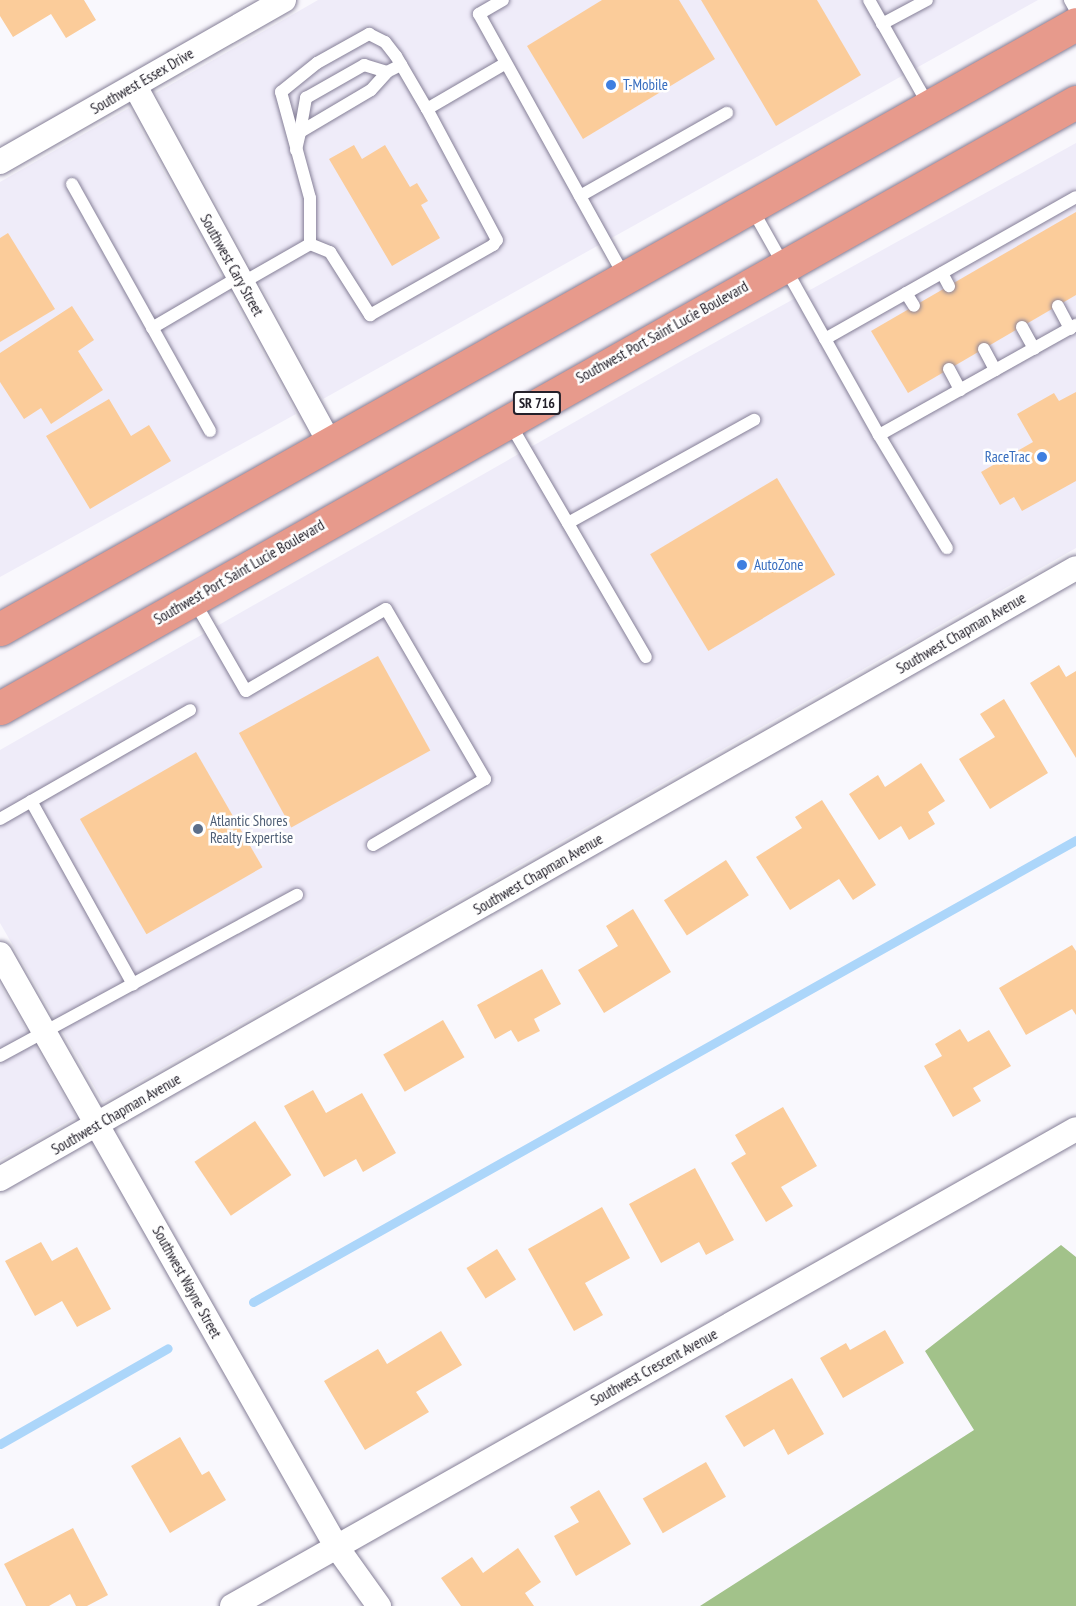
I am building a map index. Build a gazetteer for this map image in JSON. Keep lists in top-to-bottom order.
{
  "streets": {
    "main road": ["Southwest Port Saint Lucie Boulevard", "SR 716"],
    "street": [
      "Southwest Essex Drive",
      "Southwest Cary Street",
      "Southwest Chapman Avenue",
      "Southwest Wayne Street",
      "Southwest Crescent Avenue"
    ]
  },
  "crossings": [
    ["Southwest Essex Drive", "Southwest Cary Street"],
    ["Southwest Chapman Avenue", "Southwest Wayne Street"],
    ["Southwest Wayne Street", "Southwest Crescent Avenue"]
  ],
  "places": [
    "T-Mobile",
    "RaceTrac",
    "AutoZone",
    "Atlantic Shores Realty Expertise"
  ]
}
